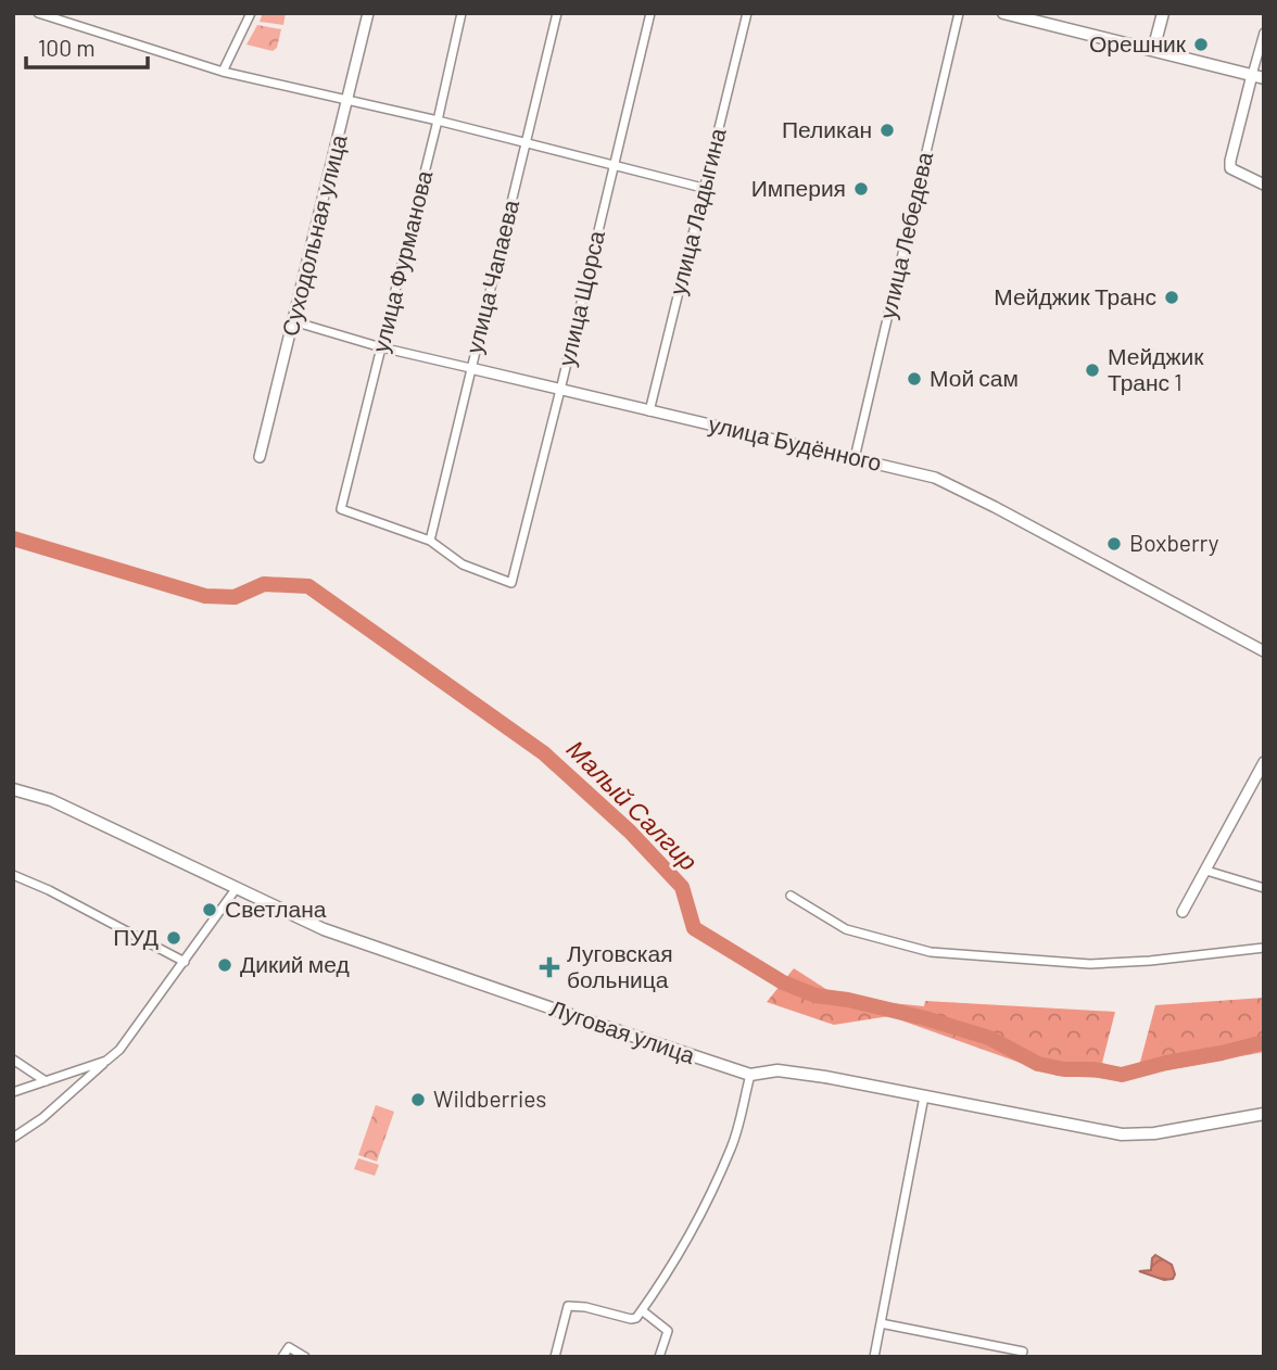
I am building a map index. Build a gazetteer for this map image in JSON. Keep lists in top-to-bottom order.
{
  "streets": {
    "main road": ["Луговая улица"],
    "street": [
      "улица Ладыгина",
      "Суходольная улица",
      "улица Лебедева",
      "улица Фурманова",
      "улица Чапаева",
      "улица Щорса",
      "улица Будённого"
    ]
  },
  "crossings": [
    ["улица Ладыгина", "улица Будённого"],
    ["Суходольная улица", "улица Будённого"],
    ["улица Лебедева", "улица Будённого"],
    ["улица Фурманова", "улица Чапаева"],
    ["улица Фурманова", "улица Щорса"],
    ["улица Фурманова", "улица Будённого"],
    ["улица Чапаева", "улица Щорса"],
    ["улица Чапаева", "улица Будённого"],
    ["улица Щорса", "улица Будённого"]
  ],
  "water": ["Малый Салгир"],
  "places": {
    "other": [
      "Орешник",
      "Пеликан",
      "Империя",
      "Мейджик Транс",
      "Мейджик Транс 1",
      "Мой сам",
      "Boxberry",
      "Светлана",
      "ПУД",
      "Дикий мед",
      "Wildberries"
    ],
    "health": ["Луговская больница"]
  },
  "scale_bar": "100 m"
}
